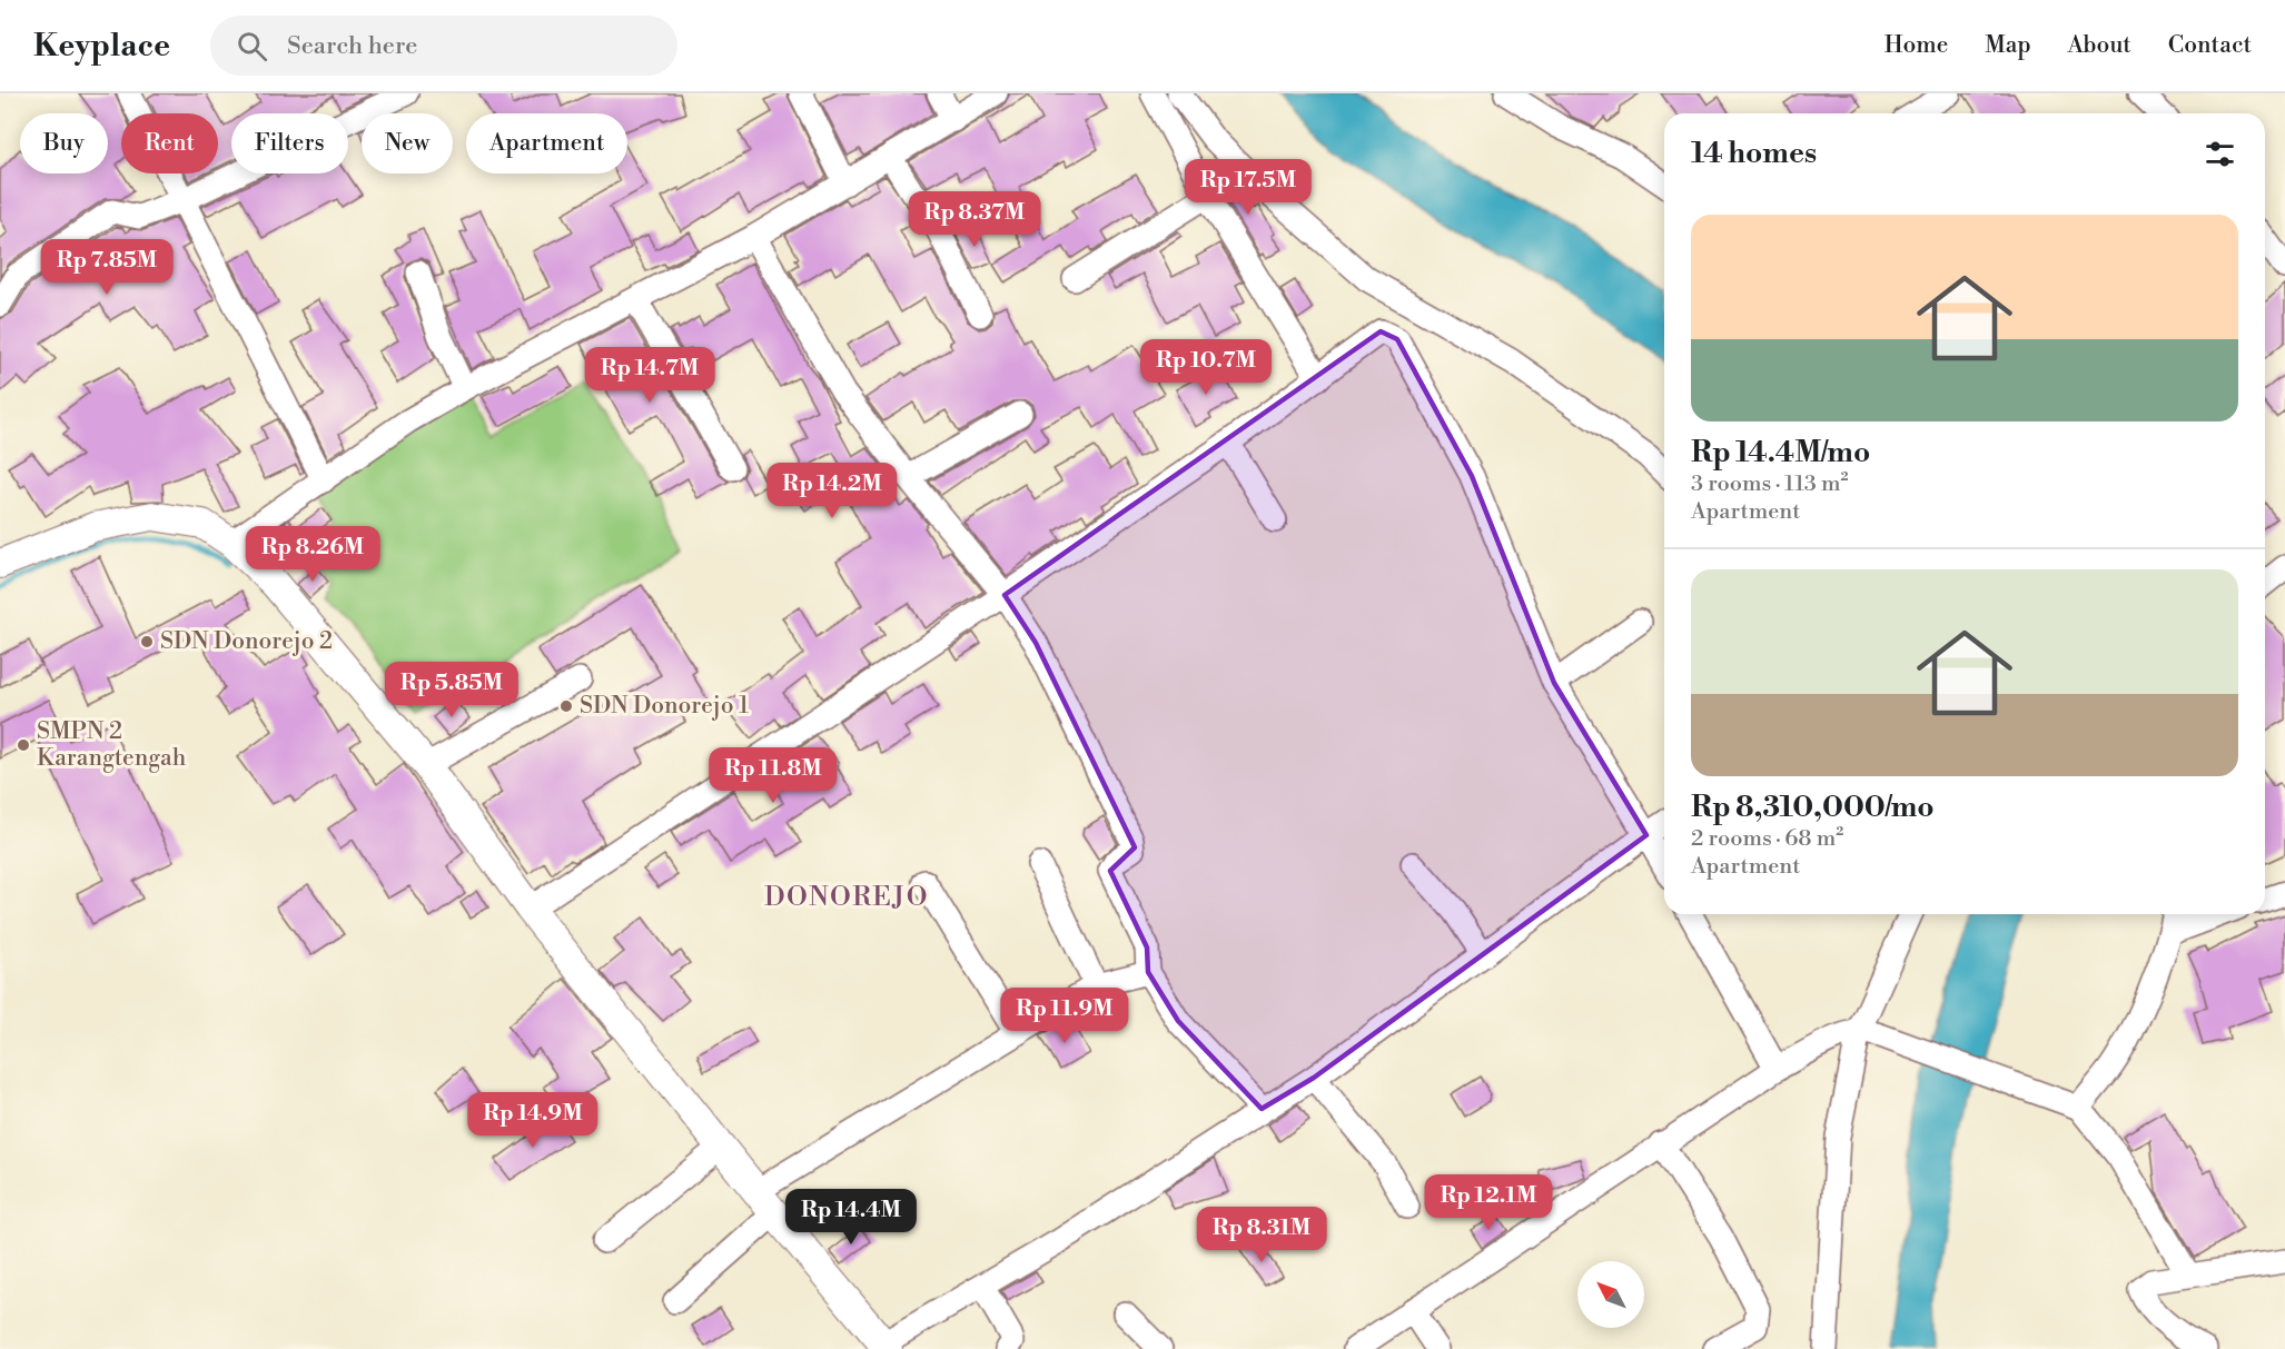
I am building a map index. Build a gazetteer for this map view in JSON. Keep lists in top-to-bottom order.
{
  "districts": ["DONOREJO"],
  "places": ["SDN Donorejo 2", "SDN Donorejo 1", "SMPN 2 Karangtengah"],
  "north": "top left",
  "page": {
    "header": "Keyplace",
    "search": "Search here",
    "nav": [
      "Home",
      "Map",
      "About",
      "Contact"
    ],
    "chip": [
      "Buy",
      "Rent",
      "Filters",
      "New",
      "Apartment"
    ],
    "heading": "14 homes",
    "price": [
      "Rp 17.5M",
      "Rp 8.37M",
      "Rp 7.85M",
      "Rp 10.7M",
      "Rp 14.7M",
      "Rp 14.2M",
      "Rp 8.26M",
      "Rp 5.85M",
      "Rp 11.8M",
      "Rp 11.9M",
      "Rp 14.9M",
      "Rp 12.1M",
      "Rp 14.4M",
      "Rp 8.31M"
    ],
    "list": [
      {
        "name": "Rp 14.4M/mo",
        "note": "3 rooms · 113 m² · Apartment"
      },
      {
        "name": "Rp 8,310,000/mo",
        "note": "2 rooms · 68 m² · Apartment"
      }
    ]
  }
}
